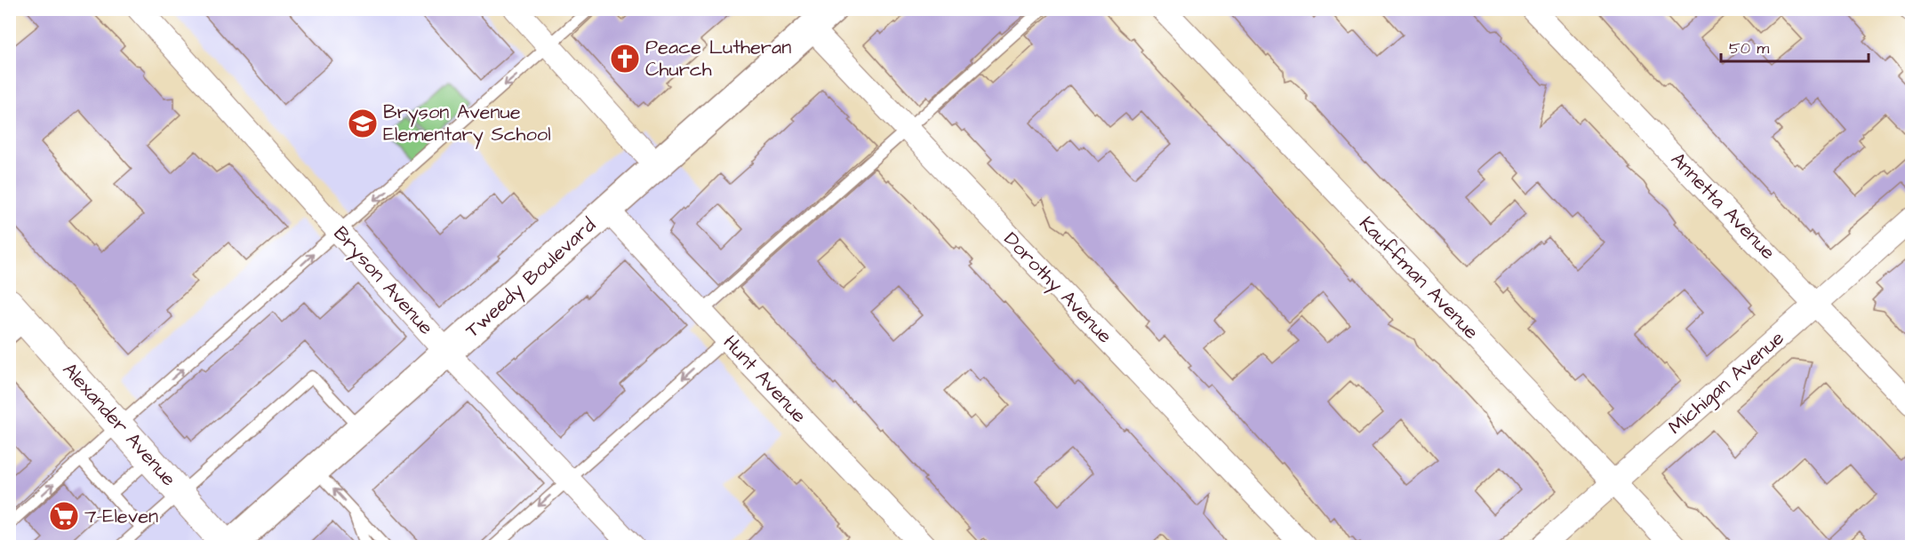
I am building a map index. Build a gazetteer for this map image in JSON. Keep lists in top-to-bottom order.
{
  "streets": {
    "main road": ["Tweedy Boulevard"],
    "street": [
      "Annetta Avenue",
      "Kauffman Avenue",
      "Bryson Avenue",
      "Dorothy Avenue",
      "Hunt Avenue",
      "Michigan Avenue",
      "Alexander Avenue"
    ]
  },
  "crossings": [
    ["Annetta Avenue", "Michigan Avenue"],
    ["Tweedy Boulevard", "Bryson Avenue"],
    ["Tweedy Boulevard", "Dorothy Avenue"],
    ["Tweedy Boulevard", "Hunt Avenue"],
    ["Tweedy Boulevard", "Alexander Avenue"],
    ["Kauffman Avenue", "Michigan Avenue"]
  ],
  "places": {
    "church": ["Peace Lutheran Church"],
    "school or university": ["Bryson Avenue Elementary School"],
    "supermarket": ["7-Eleven"]
  },
  "scale_bar": "50 m"
}
